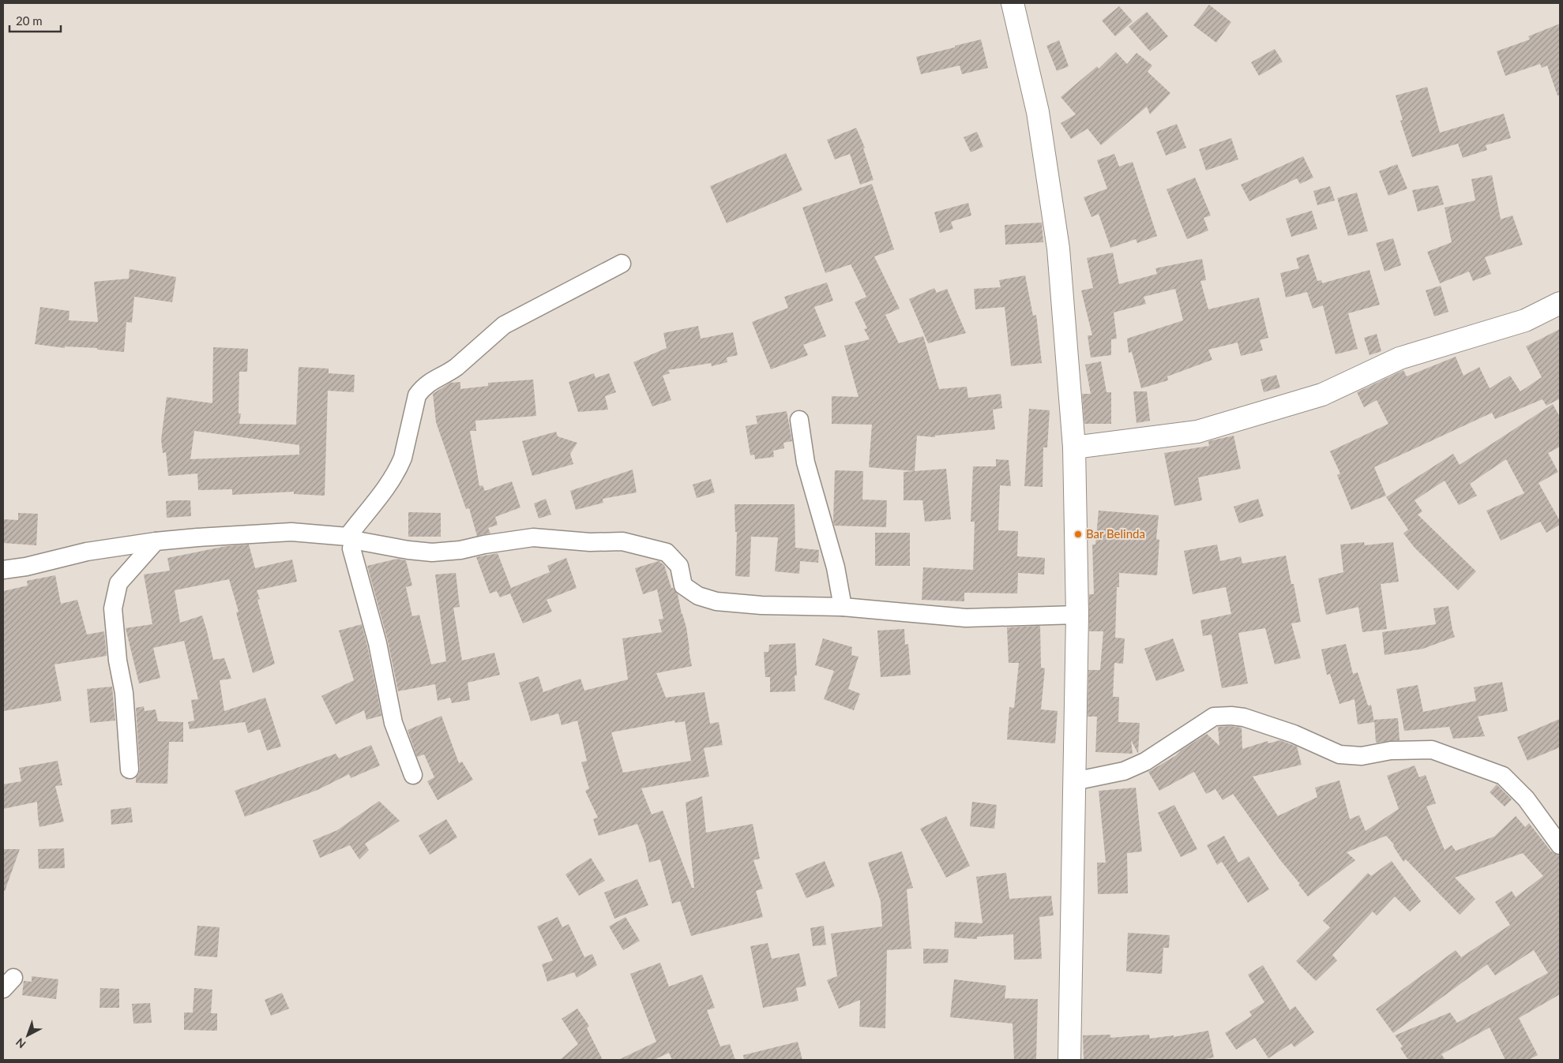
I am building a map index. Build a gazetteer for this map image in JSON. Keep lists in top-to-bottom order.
{
  "places": ["Bar Belinda"],
  "scale_bar": "20 m",
  "north": "bottom left"
}
